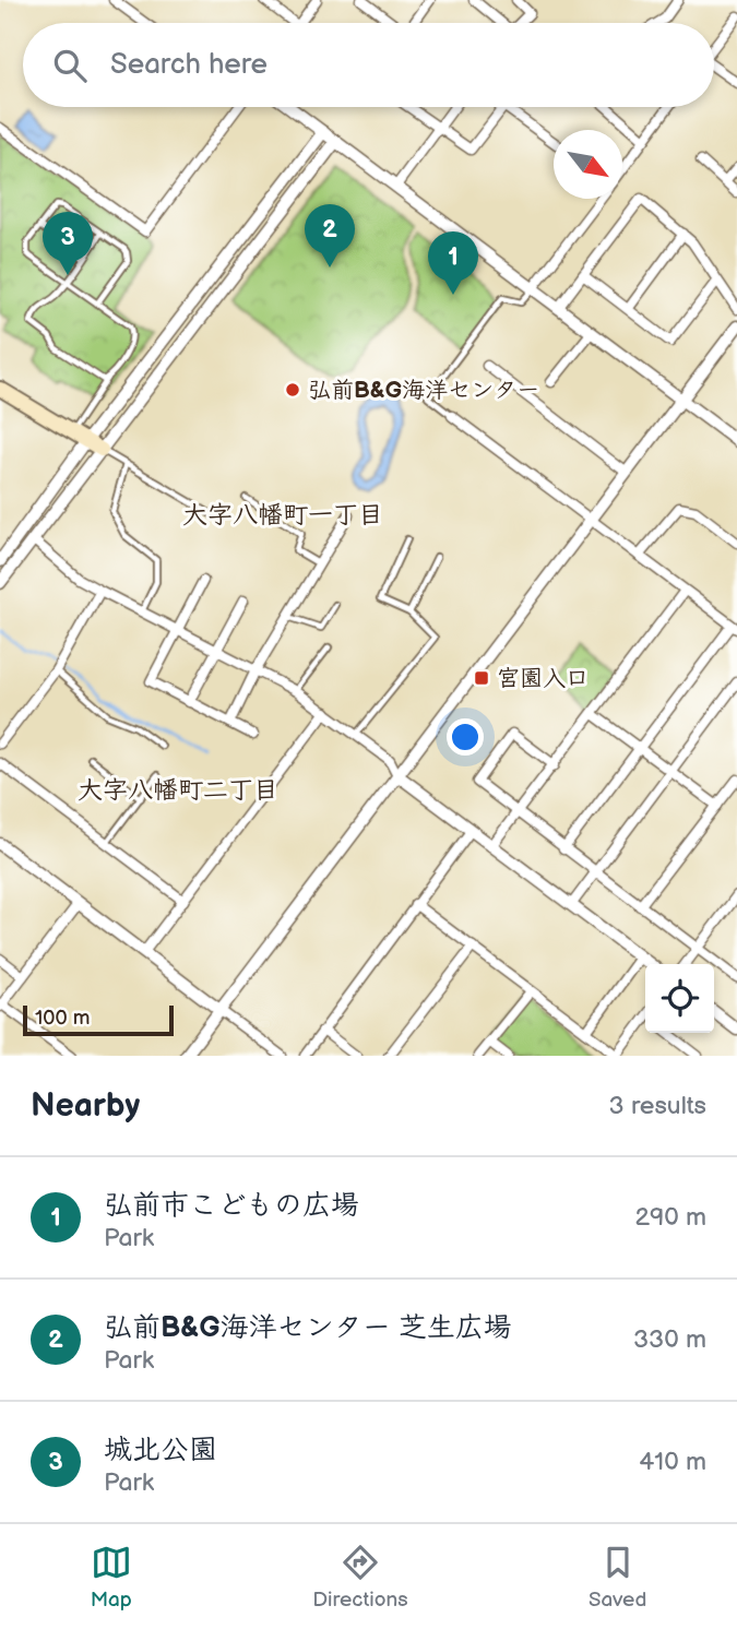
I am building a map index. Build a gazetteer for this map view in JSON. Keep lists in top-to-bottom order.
{
  "districts": ["大字八幡町一丁目", "大字八幡町二丁目"],
  "places": {
    "other": ["弘前B&G海洋センター"],
    "transit": ["宮園入口"]
  },
  "scale_bar": "100 m",
  "north": "bottom right",
  "page": {
    "search": "Search here",
    "pins": ["2", "3", "1"],
    "scale": "100 m",
    "heading": ["Nearby", "3 results"],
    "list": [
      {
        "mark": "1",
        "name": "弘前市こどもの広場",
        "note": "Park",
        "value": "290 m"
      },
      {
        "mark": "2",
        "name": "弘前B&G海洋センター 芝生広場",
        "note": "Park",
        "value": "330 m"
      },
      {
        "mark": "3",
        "name": "城北公園",
        "note": "Park",
        "value": "410 m"
      }
    ],
    "nav": ["Map", "Directions", "Saved"]
  }
}
